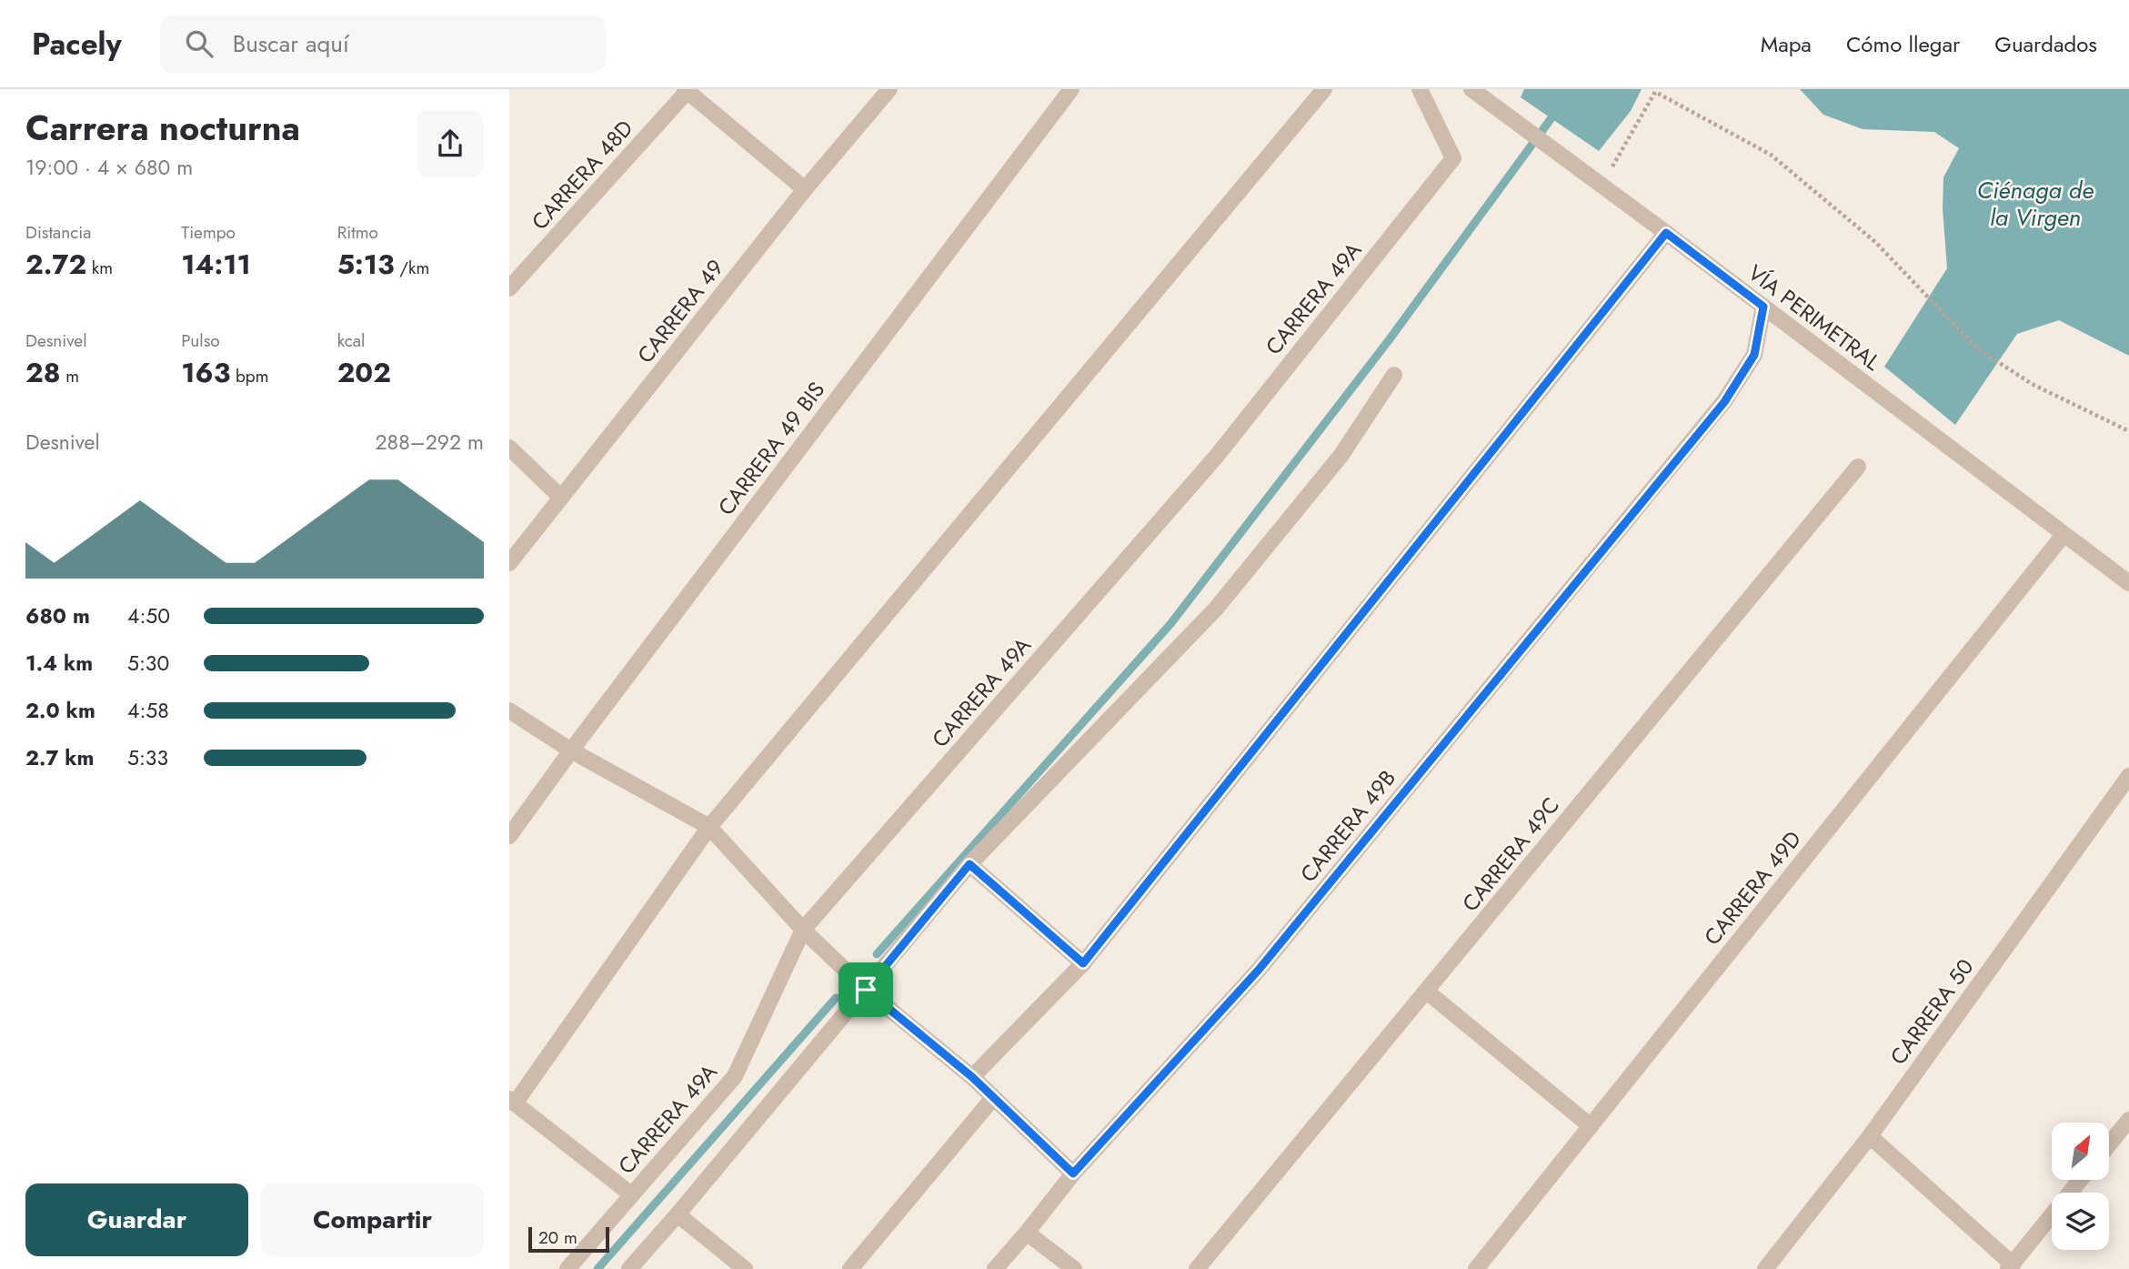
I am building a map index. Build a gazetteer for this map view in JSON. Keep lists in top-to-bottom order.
{
  "streets": {
    "street": [
      "CARRERA 48D",
      "CARRERA 49A",
      "CARRERA 49",
      "VÍA PERIMETRAL",
      "CARRERA 49 BIS",
      "CARRERA 49B",
      "CARRERA 49C",
      "CARRERA 49D",
      "CARRERA 50"
    ]
  },
  "crossings": [
    ["VÍA PERIMETRAL", "CARRERA 49B"],
    ["VÍA PERIMETRAL", "CARRERA 49D"]
  ],
  "water": ["Ciénaga de la Virgen"],
  "scale_bar": "20 m",
  "north": "top right",
  "page": {
    "header": "Pacely",
    "search": "Buscar aquí",
    "nav": ["Mapa", "Cómo llegar", "Guardados"],
    "heading": ["Carrera nocturna", "19:00 · 4 × 680 m"],
    "stats": [
      ["Distancia", "2.72 km"],
      ["Tiempo", "14:11"],
      ["Ritmo", "5:13 /km"],
      ["Desnivel", "28 m"],
      ["Pulso", "163 bpm"],
      ["kcal", "202"]
    ],
    "chart": ["Desnivel", "288–292 m"],
    "list": [
      {
        "name": "680 m",
        "note": "4:50"
      },
      {
        "name": "1.4 km",
        "note": "5:30"
      },
      {
        "name": "2.0 km",
        "note": "4:58"
      },
      {
        "name": "2.7 km",
        "note": "5:33"
      }
    ],
    "buttons": ["Guardar", "Compartir"],
    "scale": "20 m"
  }
}
